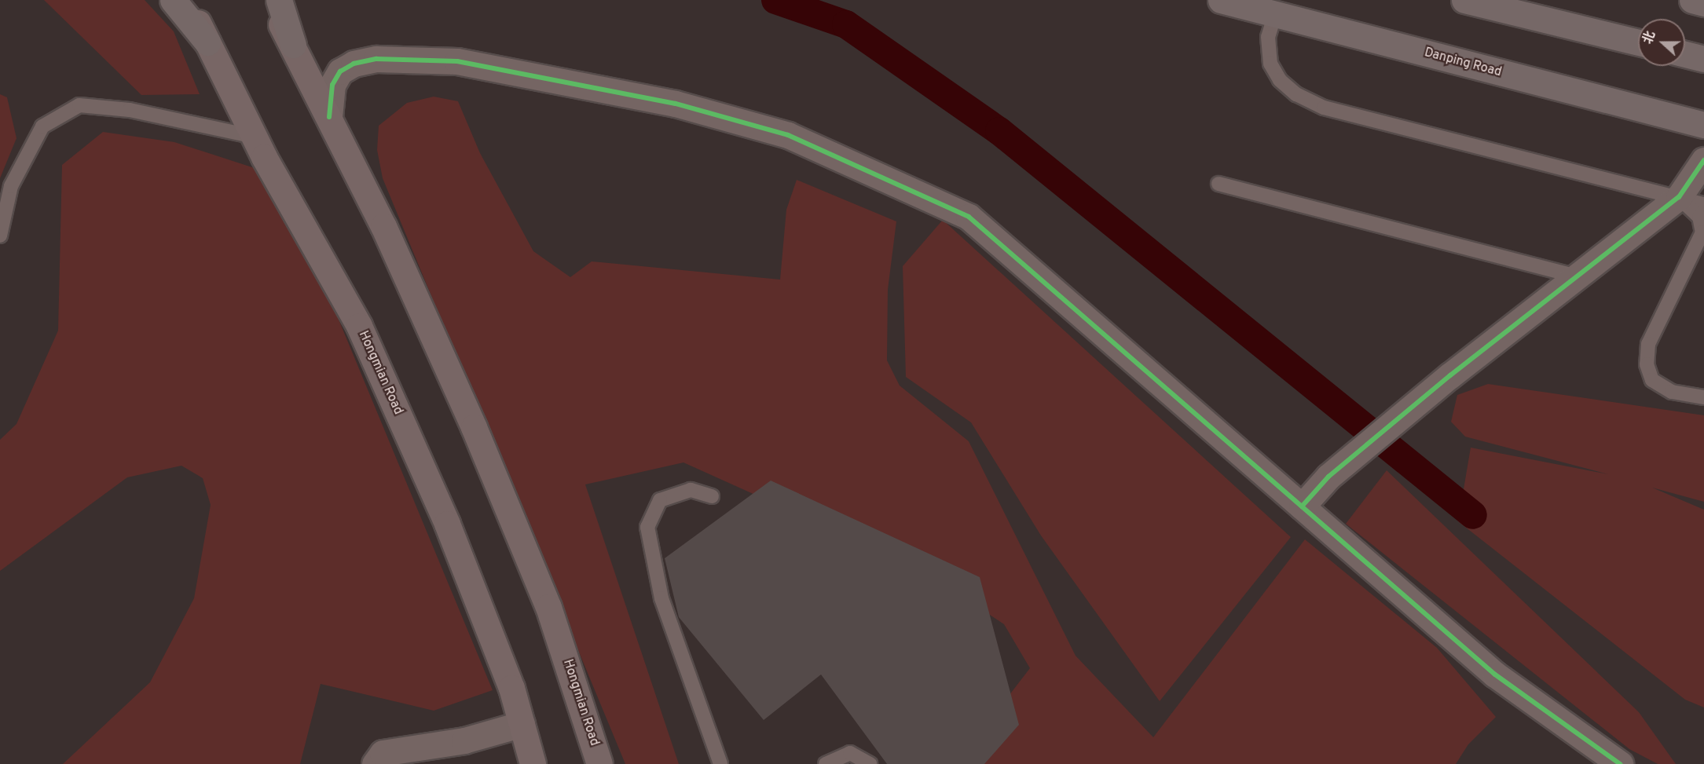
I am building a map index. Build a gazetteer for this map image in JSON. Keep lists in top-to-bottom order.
{
  "streets": {
    "highway": ["Danping Road"],
    "main road": ["Hongmian Road"]
  },
  "north": "left"
}
